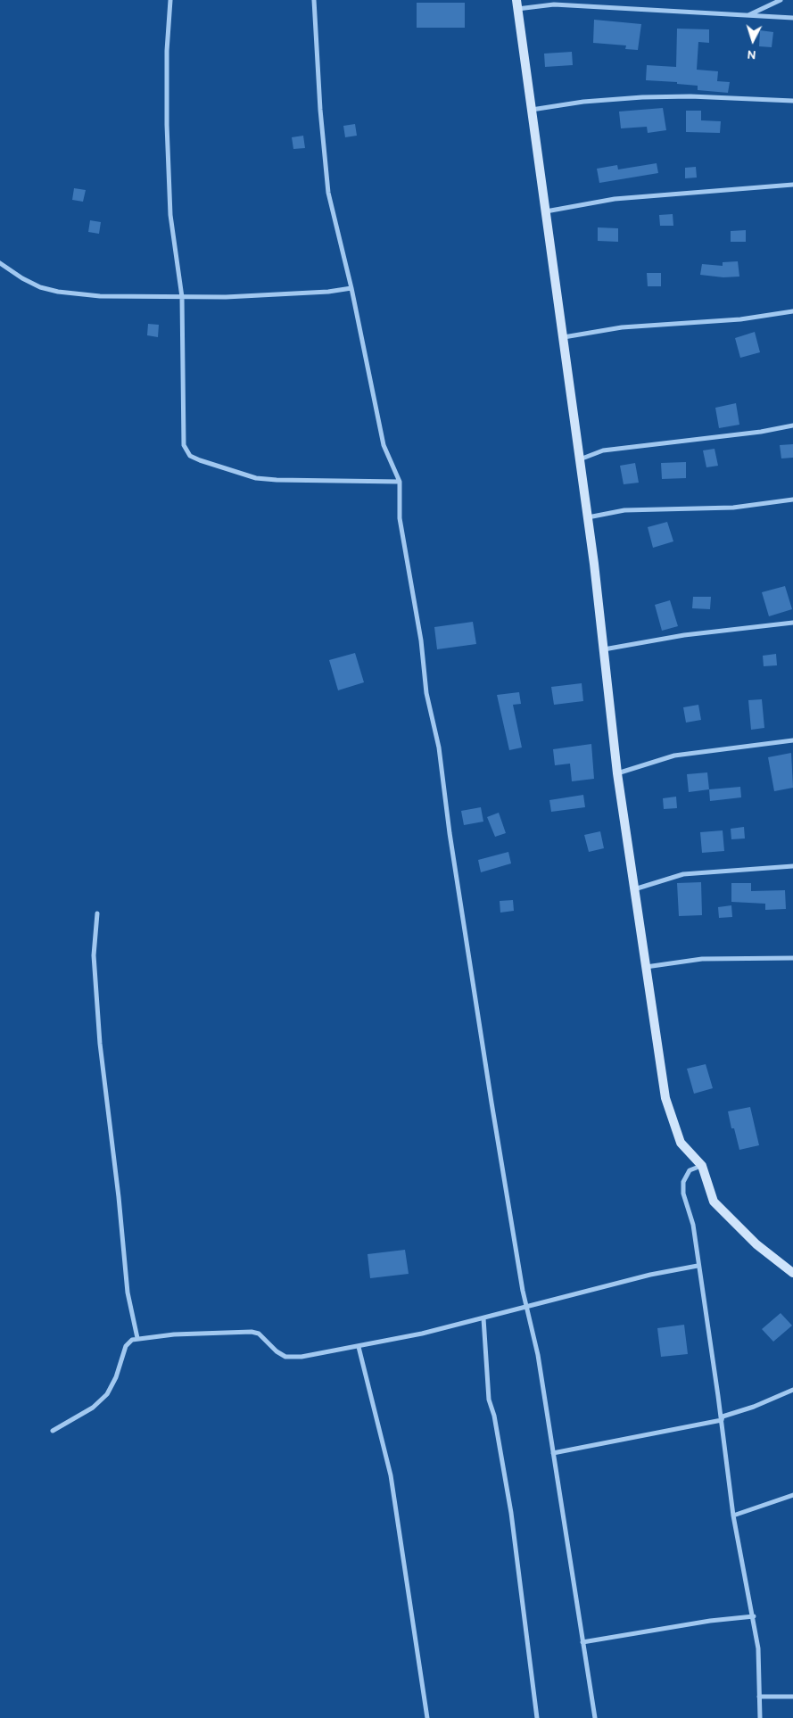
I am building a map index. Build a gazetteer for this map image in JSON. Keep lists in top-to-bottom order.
{
  "north": "bottom"
}
